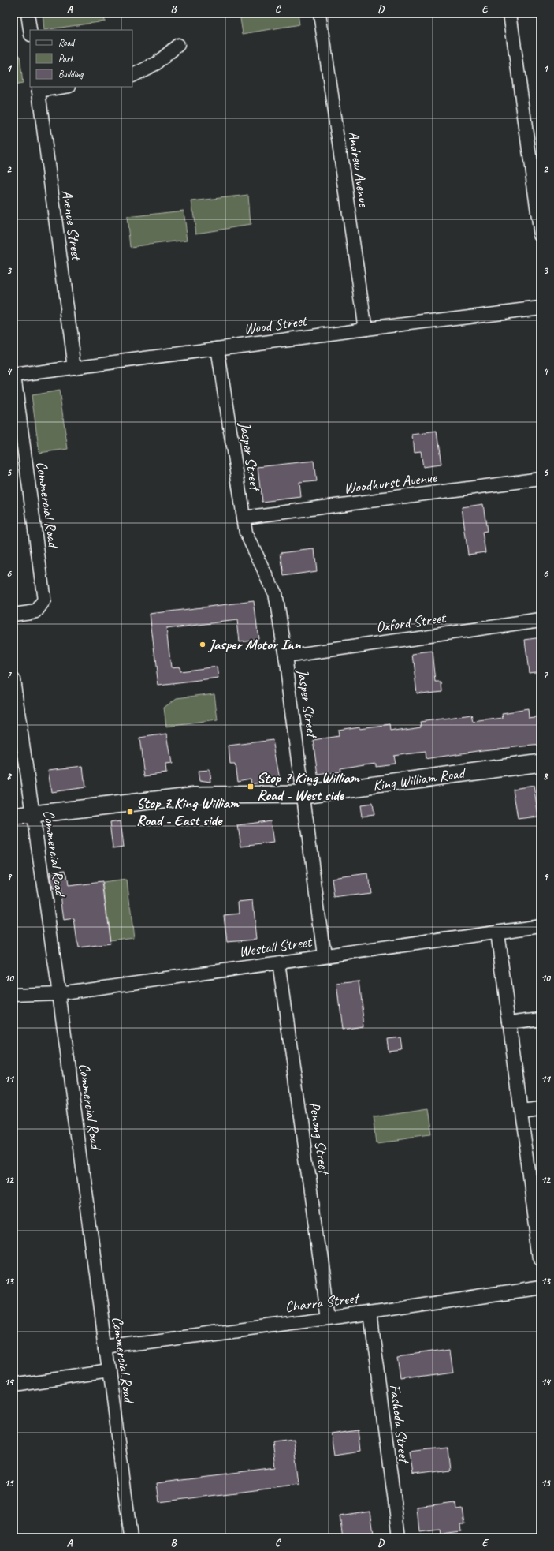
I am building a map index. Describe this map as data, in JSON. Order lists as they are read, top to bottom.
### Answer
{
  "streets": {
    "main road": ["King William Road"],
    "street": [
      "Andrew Avenue",
      "Avenue Street",
      "Wood Street",
      "Jasper Street",
      "Woodhurst Avenue",
      "Commercial Road",
      "Oxford Street",
      "Westall Street",
      "Penong Street",
      "Charra Street",
      "Fashoda Street"
    ]
  },
  "crossings": [
    ["Andrew Avenue", "Wood Street"],
    ["Avenue Street", "Wood Street"],
    ["Wood Street", "Jasper Street"],
    ["Wood Street", "Commercial Road"],
    ["Jasper Street", "Woodhurst Avenue"],
    ["Jasper Street", "Oxford Street"],
    ["Jasper Street", "King William Road"],
    ["Jasper Street", "Westall Street"],
    ["Commercial Road", "King William Road"],
    ["Commercial Road", "Westall Street"],
    ["Commercial Road", "Charra Street"],
    ["Westall Street", "Penong Street"],
    ["Penong Street", "Charra Street"],
    ["Charra Street", "Fashoda Street"]
  ],
  "places": {
    "other": ["Jasper Motor Inn"],
    "transit": ["Stop 7 King William Road - West side", "Stop 7 King William Road - East side"]
  },
  "legend": ["Road", "Park", "Building"],
  "grid": {
    "columns": [
      "A",
      "B",
      "C",
      "D",
      "E"
    ],
    "rows": [
      "1",
      "2",
      "3",
      "4",
      "5",
      "6",
      "7",
      "8",
      "9",
      "10",
      "11",
      "12",
      "13",
      "14",
      "15"
    ]
  }
}
